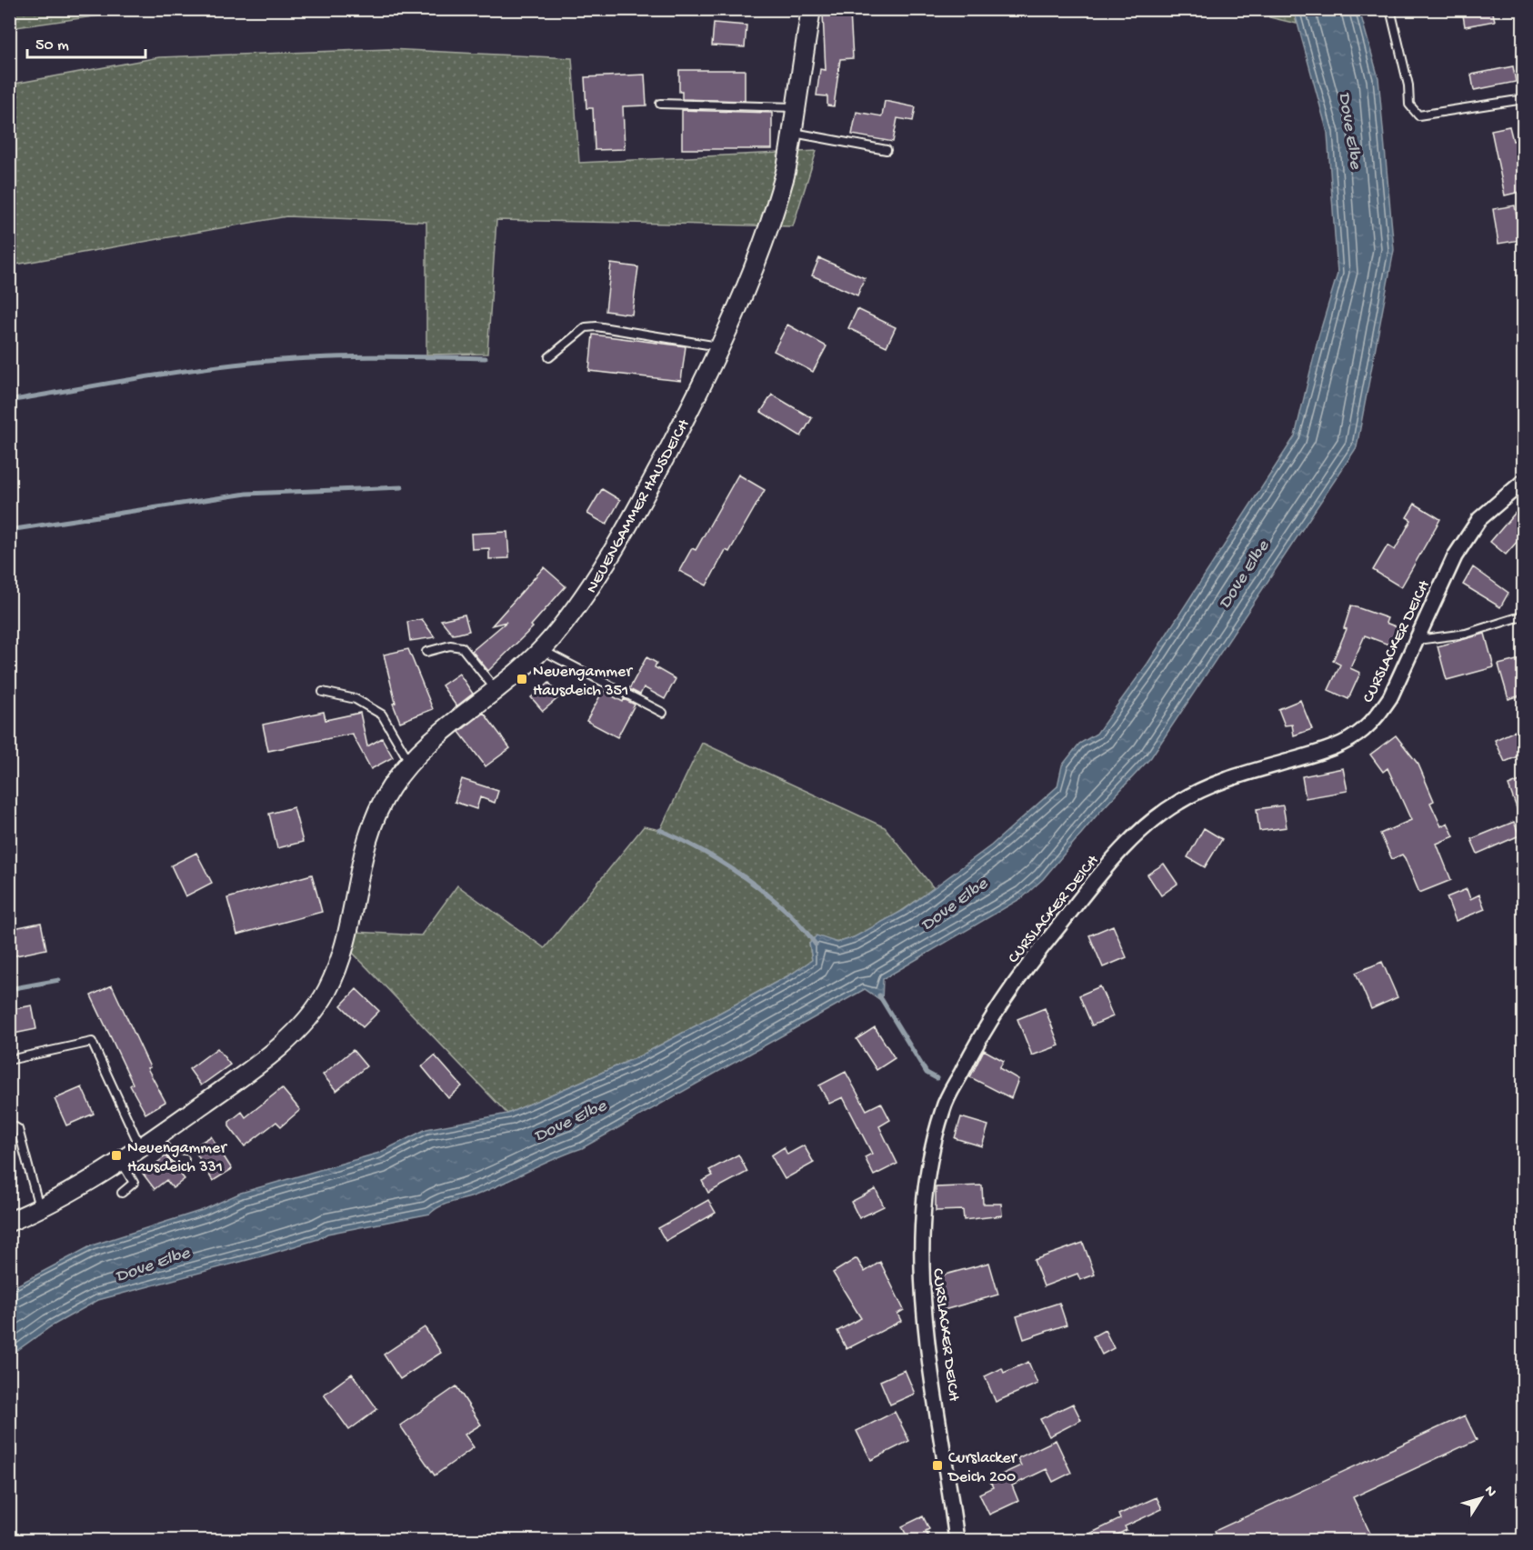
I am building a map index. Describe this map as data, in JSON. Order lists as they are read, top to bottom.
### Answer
{
  "streets": {
    "street": ["NEUENGAMMER HAUSDEICH", "CURSLACKER DEICH"]
  },
  "water": ["Dove Elbe"],
  "places": {
    "transit": ["Neuengammer Hausdeich 351", "Neuengammer Hausdeich 331", "Curslacker Deich 200"]
  },
  "scale_bar": "50 m",
  "north": "top right"
}
